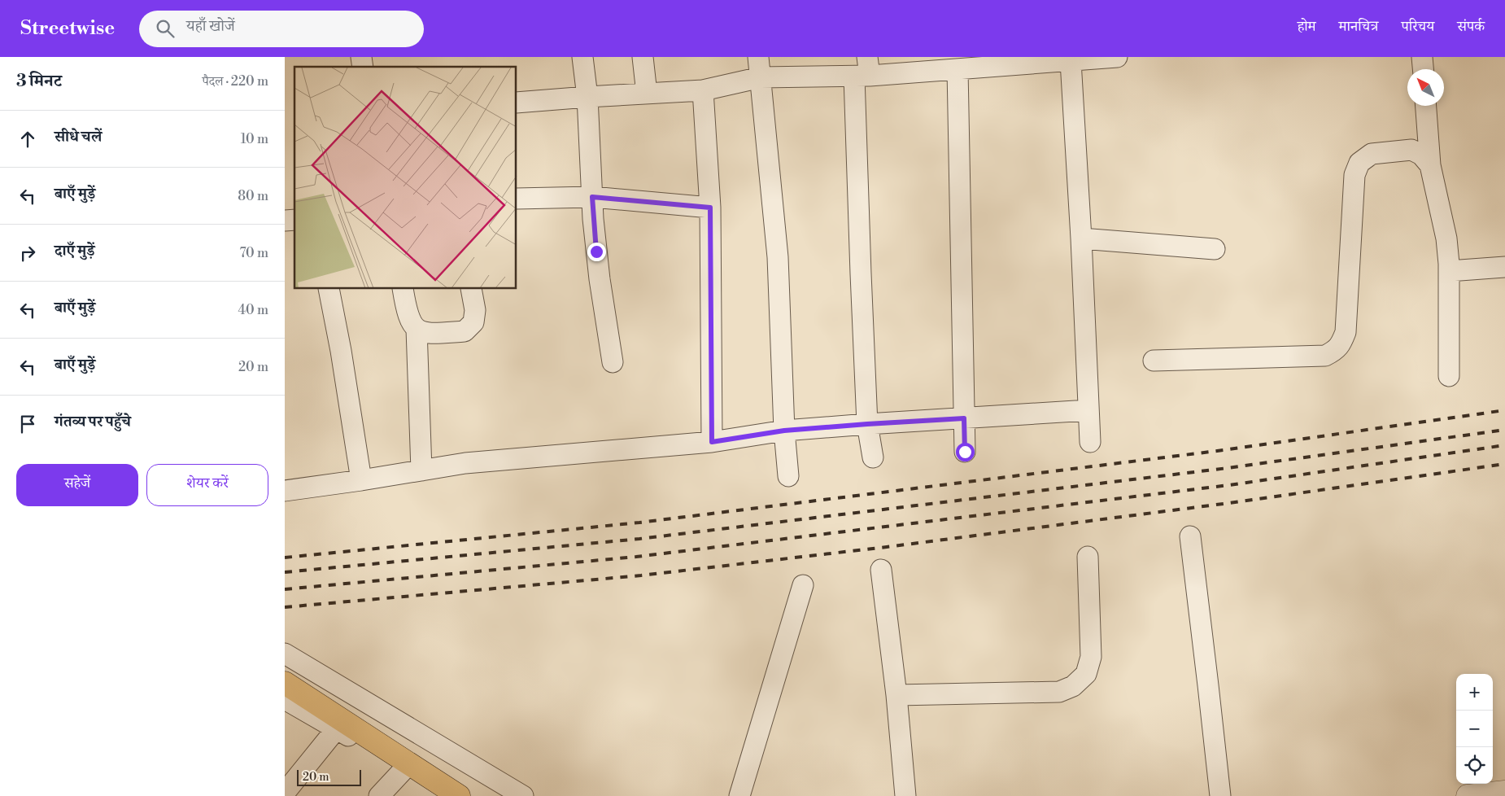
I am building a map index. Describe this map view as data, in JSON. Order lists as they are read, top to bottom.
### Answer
{
  "scale_bar": "20 m",
  "north": "top left",
  "page": {
    "header": "Streetwise",
    "search": "यहाँ खोजें",
    "nav": [
      "होम",
      "मानचित्र",
      "परिचय",
      "संपर्क"
    ],
    "heading": ["3 मिनट", "पैदल · 220 m"],
    "list": [
      ["सीधे चलें", "10 m"],
      ["बाएँ मुड़ें", "80 m"],
      ["दाएँ मुड़ें", "70 m"],
      ["बाएँ मुड़ें", "40 m"],
      ["बाएँ मुड़ें", "20 m"],
      "गंतव्य पर पहुँचे"
    ],
    "buttons": ["सहेजें", "शेयर करें"],
    "map_buttons": ["+", "−"],
    "scale": "20 m"
  }
}
